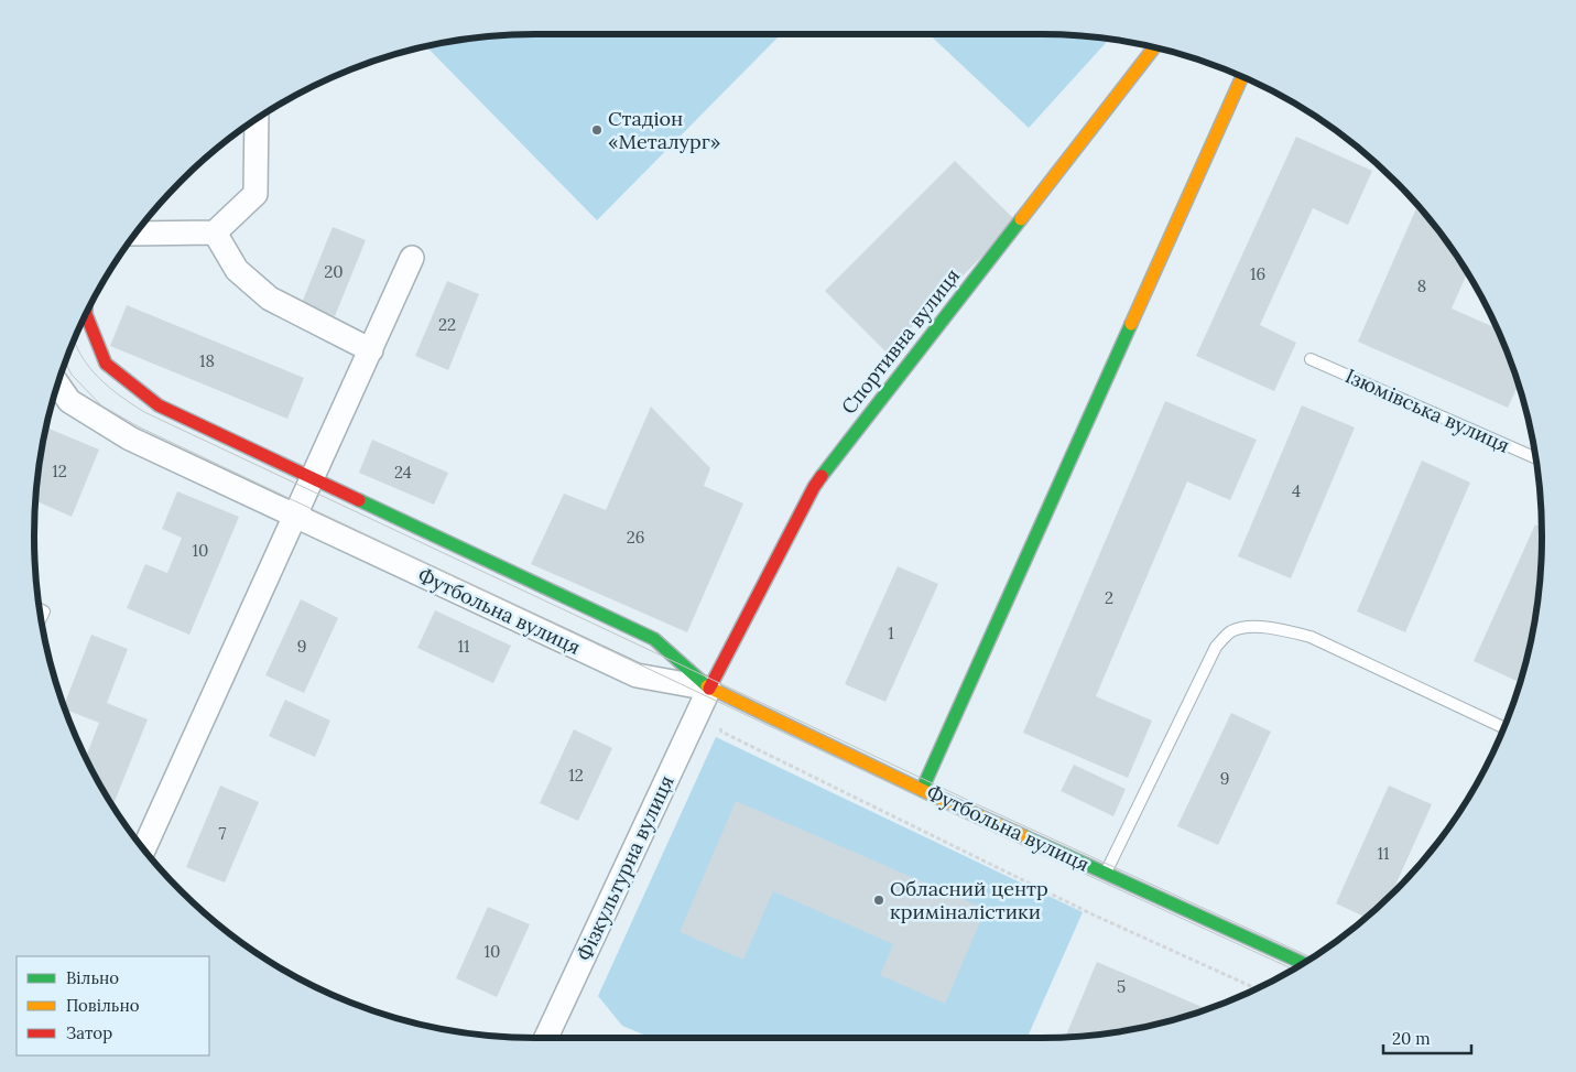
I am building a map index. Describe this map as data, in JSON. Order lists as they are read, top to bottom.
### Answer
{
  "streets": {
    "street": ["Спортивна вулиця", "Футбольна вулиця", "Фізкультурна вулиця"],
    "lane": ["Ізюмівська вулиця"]
  },
  "crossings": [
    ["Спортивна вулиця", "Футбольна вулиця"],
    ["Спортивна вулиця", "Фізкультурна вулиця"],
    ["Футбольна вулиця", "Фізкультурна вулиця"]
  ],
  "places": ["Стадіон «Металург»", "Обласний центр криміналістики"],
  "house_numbers": [
    "20",
    "16",
    "8",
    "22",
    "18",
    "12",
    "24",
    "4",
    "26",
    "10",
    "2",
    "1",
    "9",
    "11",
    "12",
    "9",
    "7",
    "11",
    "10",
    "5"
  ],
  "legend": ["Вільно", "Повільно", "Затор"],
  "scale_bar": "20 m"
}
